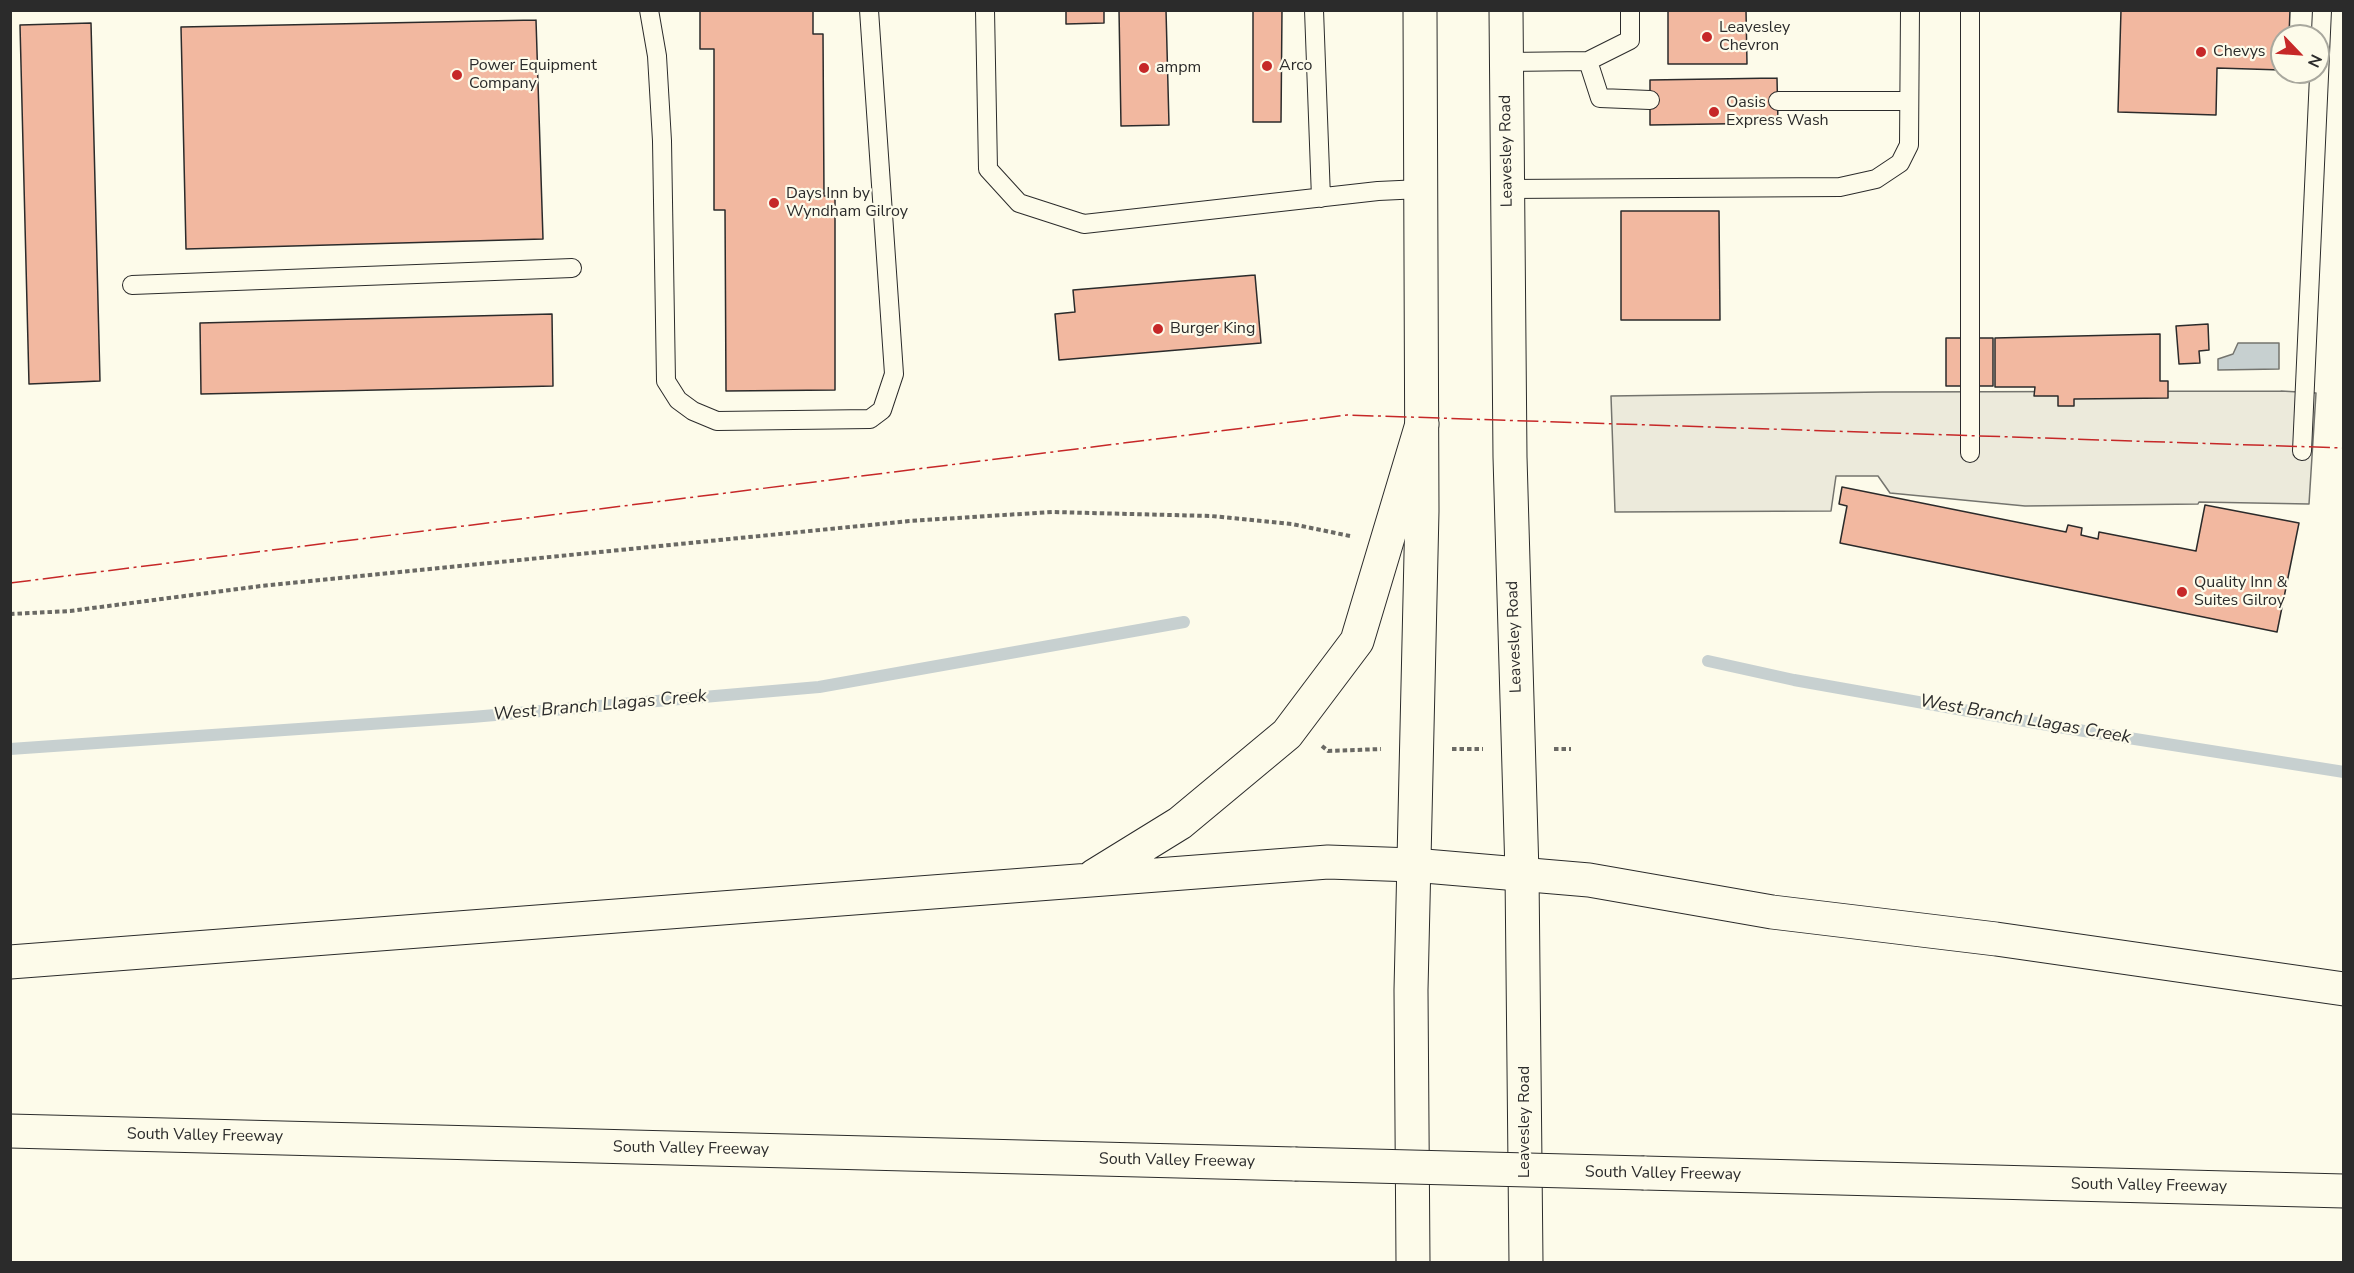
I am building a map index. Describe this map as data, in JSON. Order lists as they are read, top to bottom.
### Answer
{
  "streets": {
    "main road": ["Leavesley Road", "South Valley Freeway"]
  },
  "water": ["West Branch Llagas Creek"],
  "places": [
    "Leavesley Chevron",
    "Chevys",
    "Arco",
    "ampm",
    "Power Equipment Company",
    "Oasis Express Wash",
    "Days Inn by Wyndham Gilroy",
    "Burger King",
    "Quality Inn & Suites Gilroy"
  ],
  "north": "bottom right"
}
